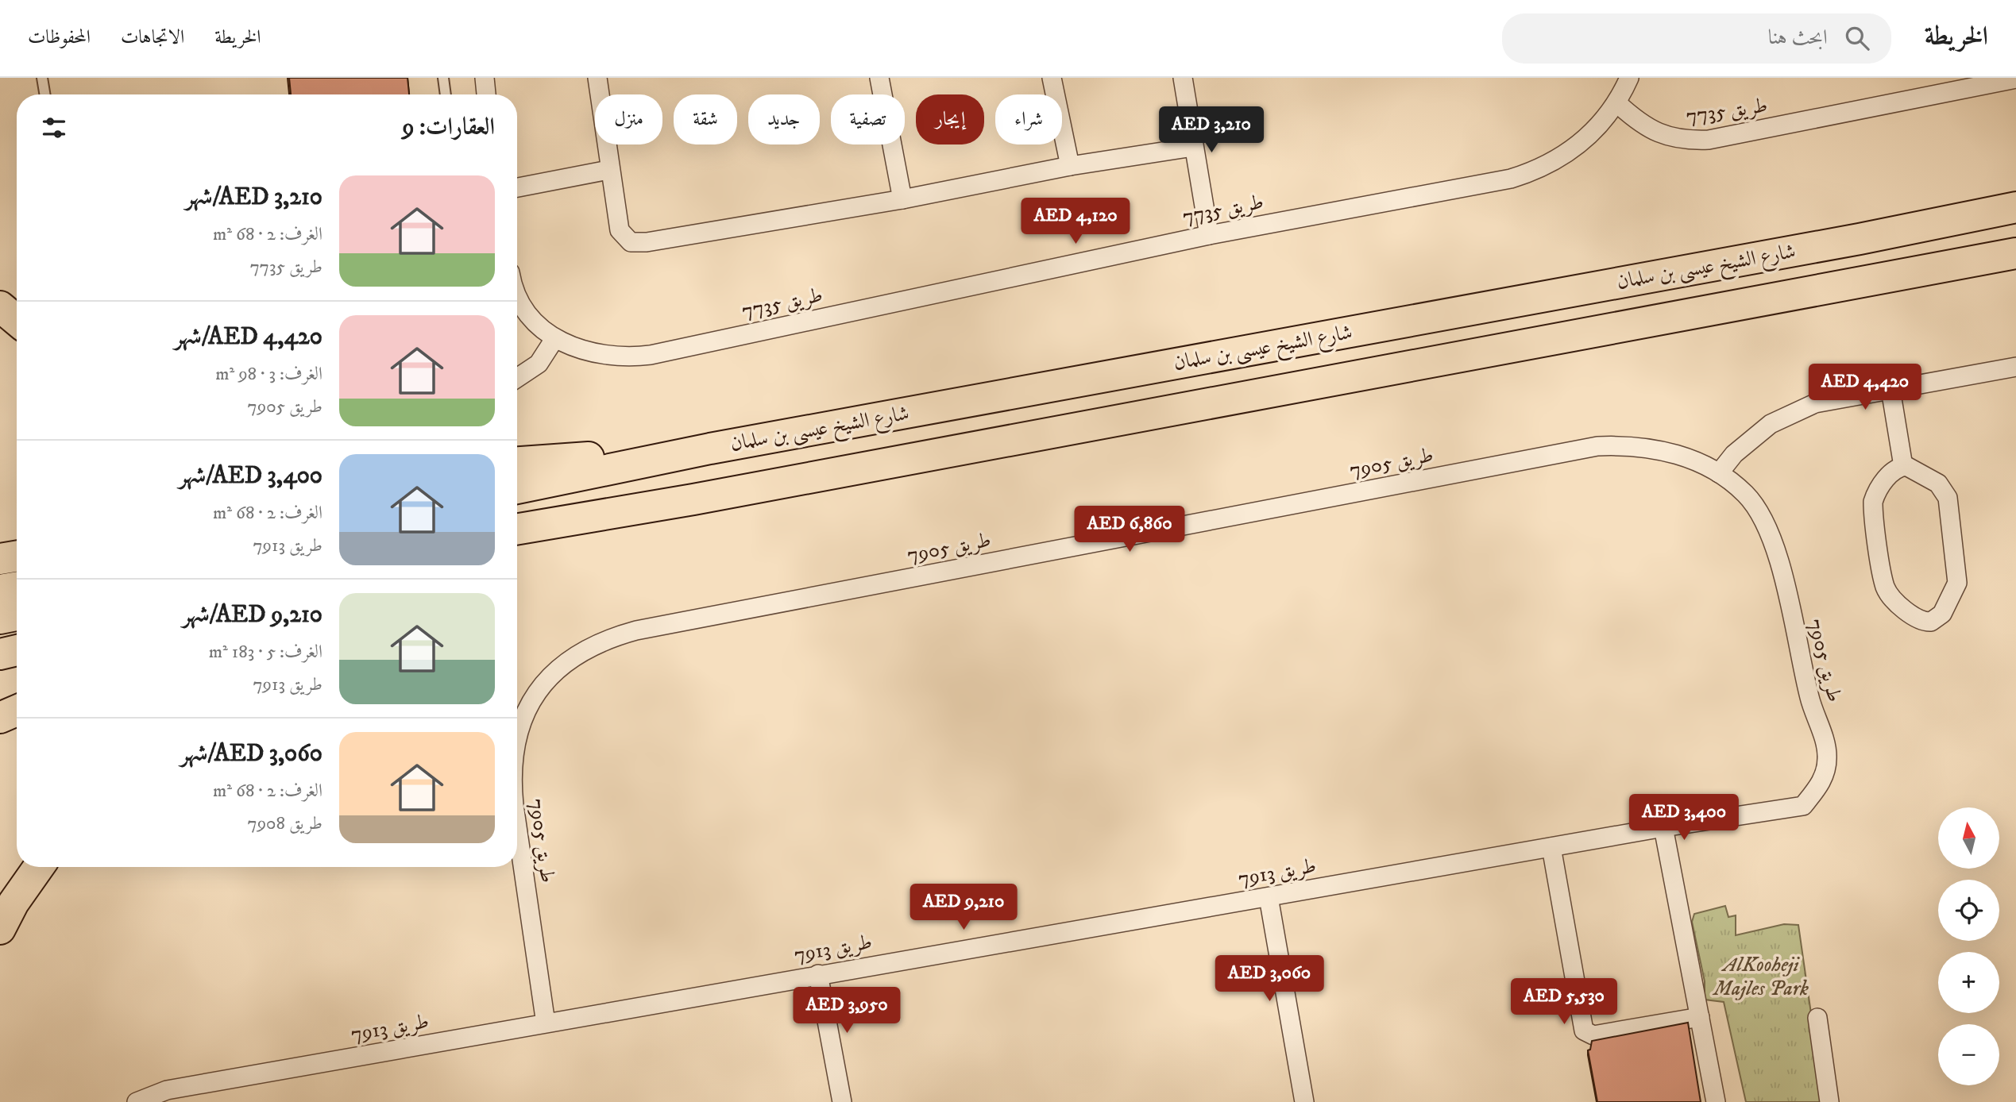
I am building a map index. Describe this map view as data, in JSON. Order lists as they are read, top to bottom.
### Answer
{
  "streets": {
    "highway": ["شارع الشيخ عيسى بن سلمان"],
    "street": ["طريق 7735", "طريق 7905", "طريق 7913"]
  },
  "crossings": [
    ["طريق 7905", "طريق 7913"]
  ],
  "parks": ["AlKooheji Majles Park"],
  "north": "top",
  "page": {
    "header": "الخريطة",
    "search": "ابحث هنا",
    "nav": ["الخريطة", "الاتجاهات", "المحفوظات"],
    "chip": [
      "شراء",
      "إيجار",
      "تصفية",
      "جديد",
      "شقة",
      "منزل"
    ],
    "heading": "العقارات: 9",
    "price": [
      "AED 3,210",
      "AED 4,120",
      "AED 4,420",
      "AED 6,860",
      "AED 3,400",
      "AED 9,210",
      "AED 3,060",
      "AED 5,530",
      "AED 3,950"
    ],
    "list": [
      {
        "name": "AED 3,210/شهر",
        "note": "الغرف: 2 · 68 m² · طريق 7735"
      },
      {
        "name": "AED 4,420/شهر",
        "note": "الغرف: 3 · 98 m² · طريق 7905"
      },
      {
        "name": "AED 3,400/شهر",
        "note": "الغرف: 2 · 68 m² · طريق 7913"
      },
      {
        "name": "AED 9,210/شهر",
        "note": "الغرف: 5 · 183 m² · طريق 7913"
      },
      {
        "name": "AED 3,060/شهر",
        "note": "الغرف: 2 · 68 m² · طريق 7908"
      }
    ],
    "map_buttons": ["+", "−"]
  }
}
